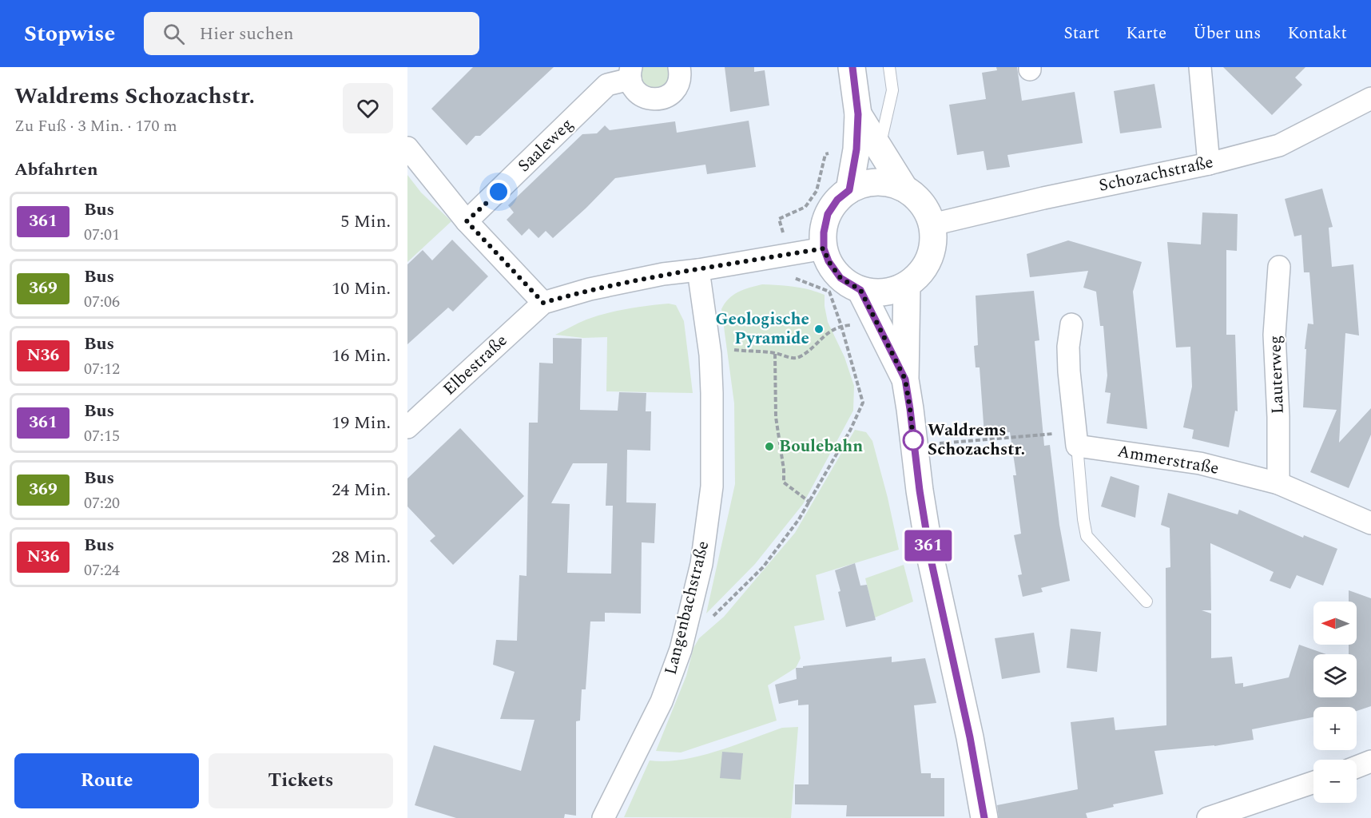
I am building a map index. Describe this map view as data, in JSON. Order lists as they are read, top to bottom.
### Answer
{
  "streets": {
    "street": [
      "Saaleweg",
      "Schozachstraße",
      "Elbestraße",
      "Lauterweg",
      "Ammerstraße",
      "Langenbachstraße"
    ]
  },
  "crossings": [
    ["Schozachstraße", "Elbestraße"],
    ["Elbestraße", "Langenbachstraße"],
    ["Lauterweg", "Ammerstraße"]
  ],
  "places": ["Geologische Pyramide", "Waldrems Schozachstr.", "Boulebahn"],
  "lines": ["bus line 361"],
  "north": "left",
  "page": {
    "header": "Stopwise",
    "search": "Hier suchen",
    "nav": [
      "Start",
      "Karte",
      "Über uns",
      "Kontakt"
    ],
    "heading": [
      ["Waldrems Schozachstr.", "Zu Fuß · 3 Min. · 170 m"],
      "Abfahrten"
    ],
    "on_map": "361",
    "list": [
      {
        "mark": "361",
        "name": "Bus",
        "note": "07:01",
        "value": "5 Min."
      },
      {
        "mark": "369",
        "name": "Bus",
        "note": "07:06",
        "value": "10 Min."
      },
      {
        "mark": "N36",
        "name": "Bus",
        "note": "07:12",
        "value": "16 Min."
      },
      {
        "mark": "361",
        "name": "Bus",
        "note": "07:15",
        "value": "19 Min."
      },
      {
        "mark": "369",
        "name": "Bus",
        "note": "07:20",
        "value": "24 Min."
      },
      {
        "mark": "N36",
        "name": "Bus",
        "note": "07:24",
        "value": "28 Min."
      }
    ],
    "map_buttons": ["+", "−"],
    "buttons": ["Route", "Tickets"]
  }
}
